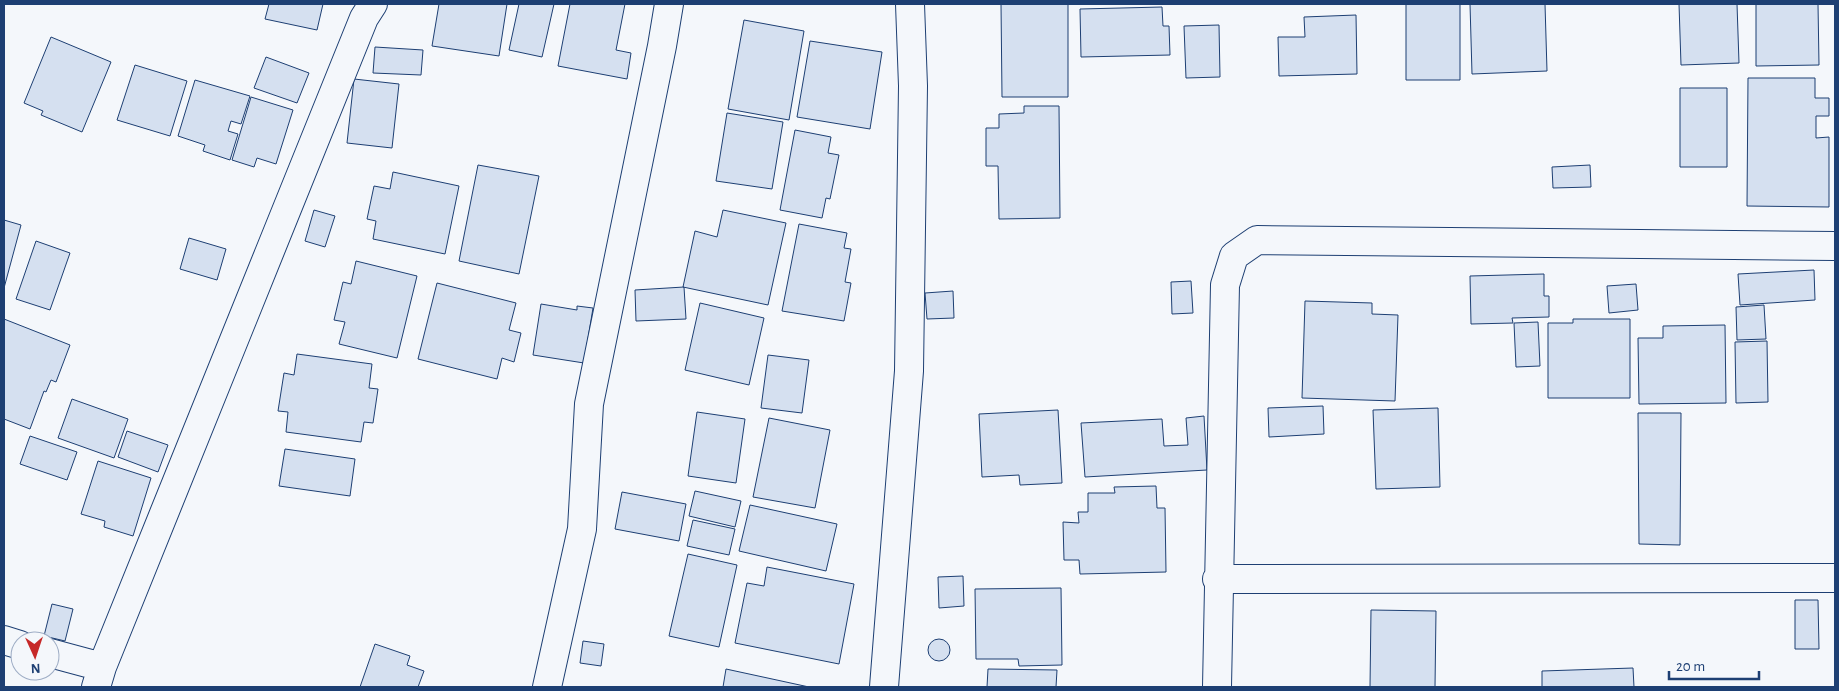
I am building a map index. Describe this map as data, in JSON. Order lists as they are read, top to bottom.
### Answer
{
  "scale_bar": "20 m",
  "north": "bottom"
}
